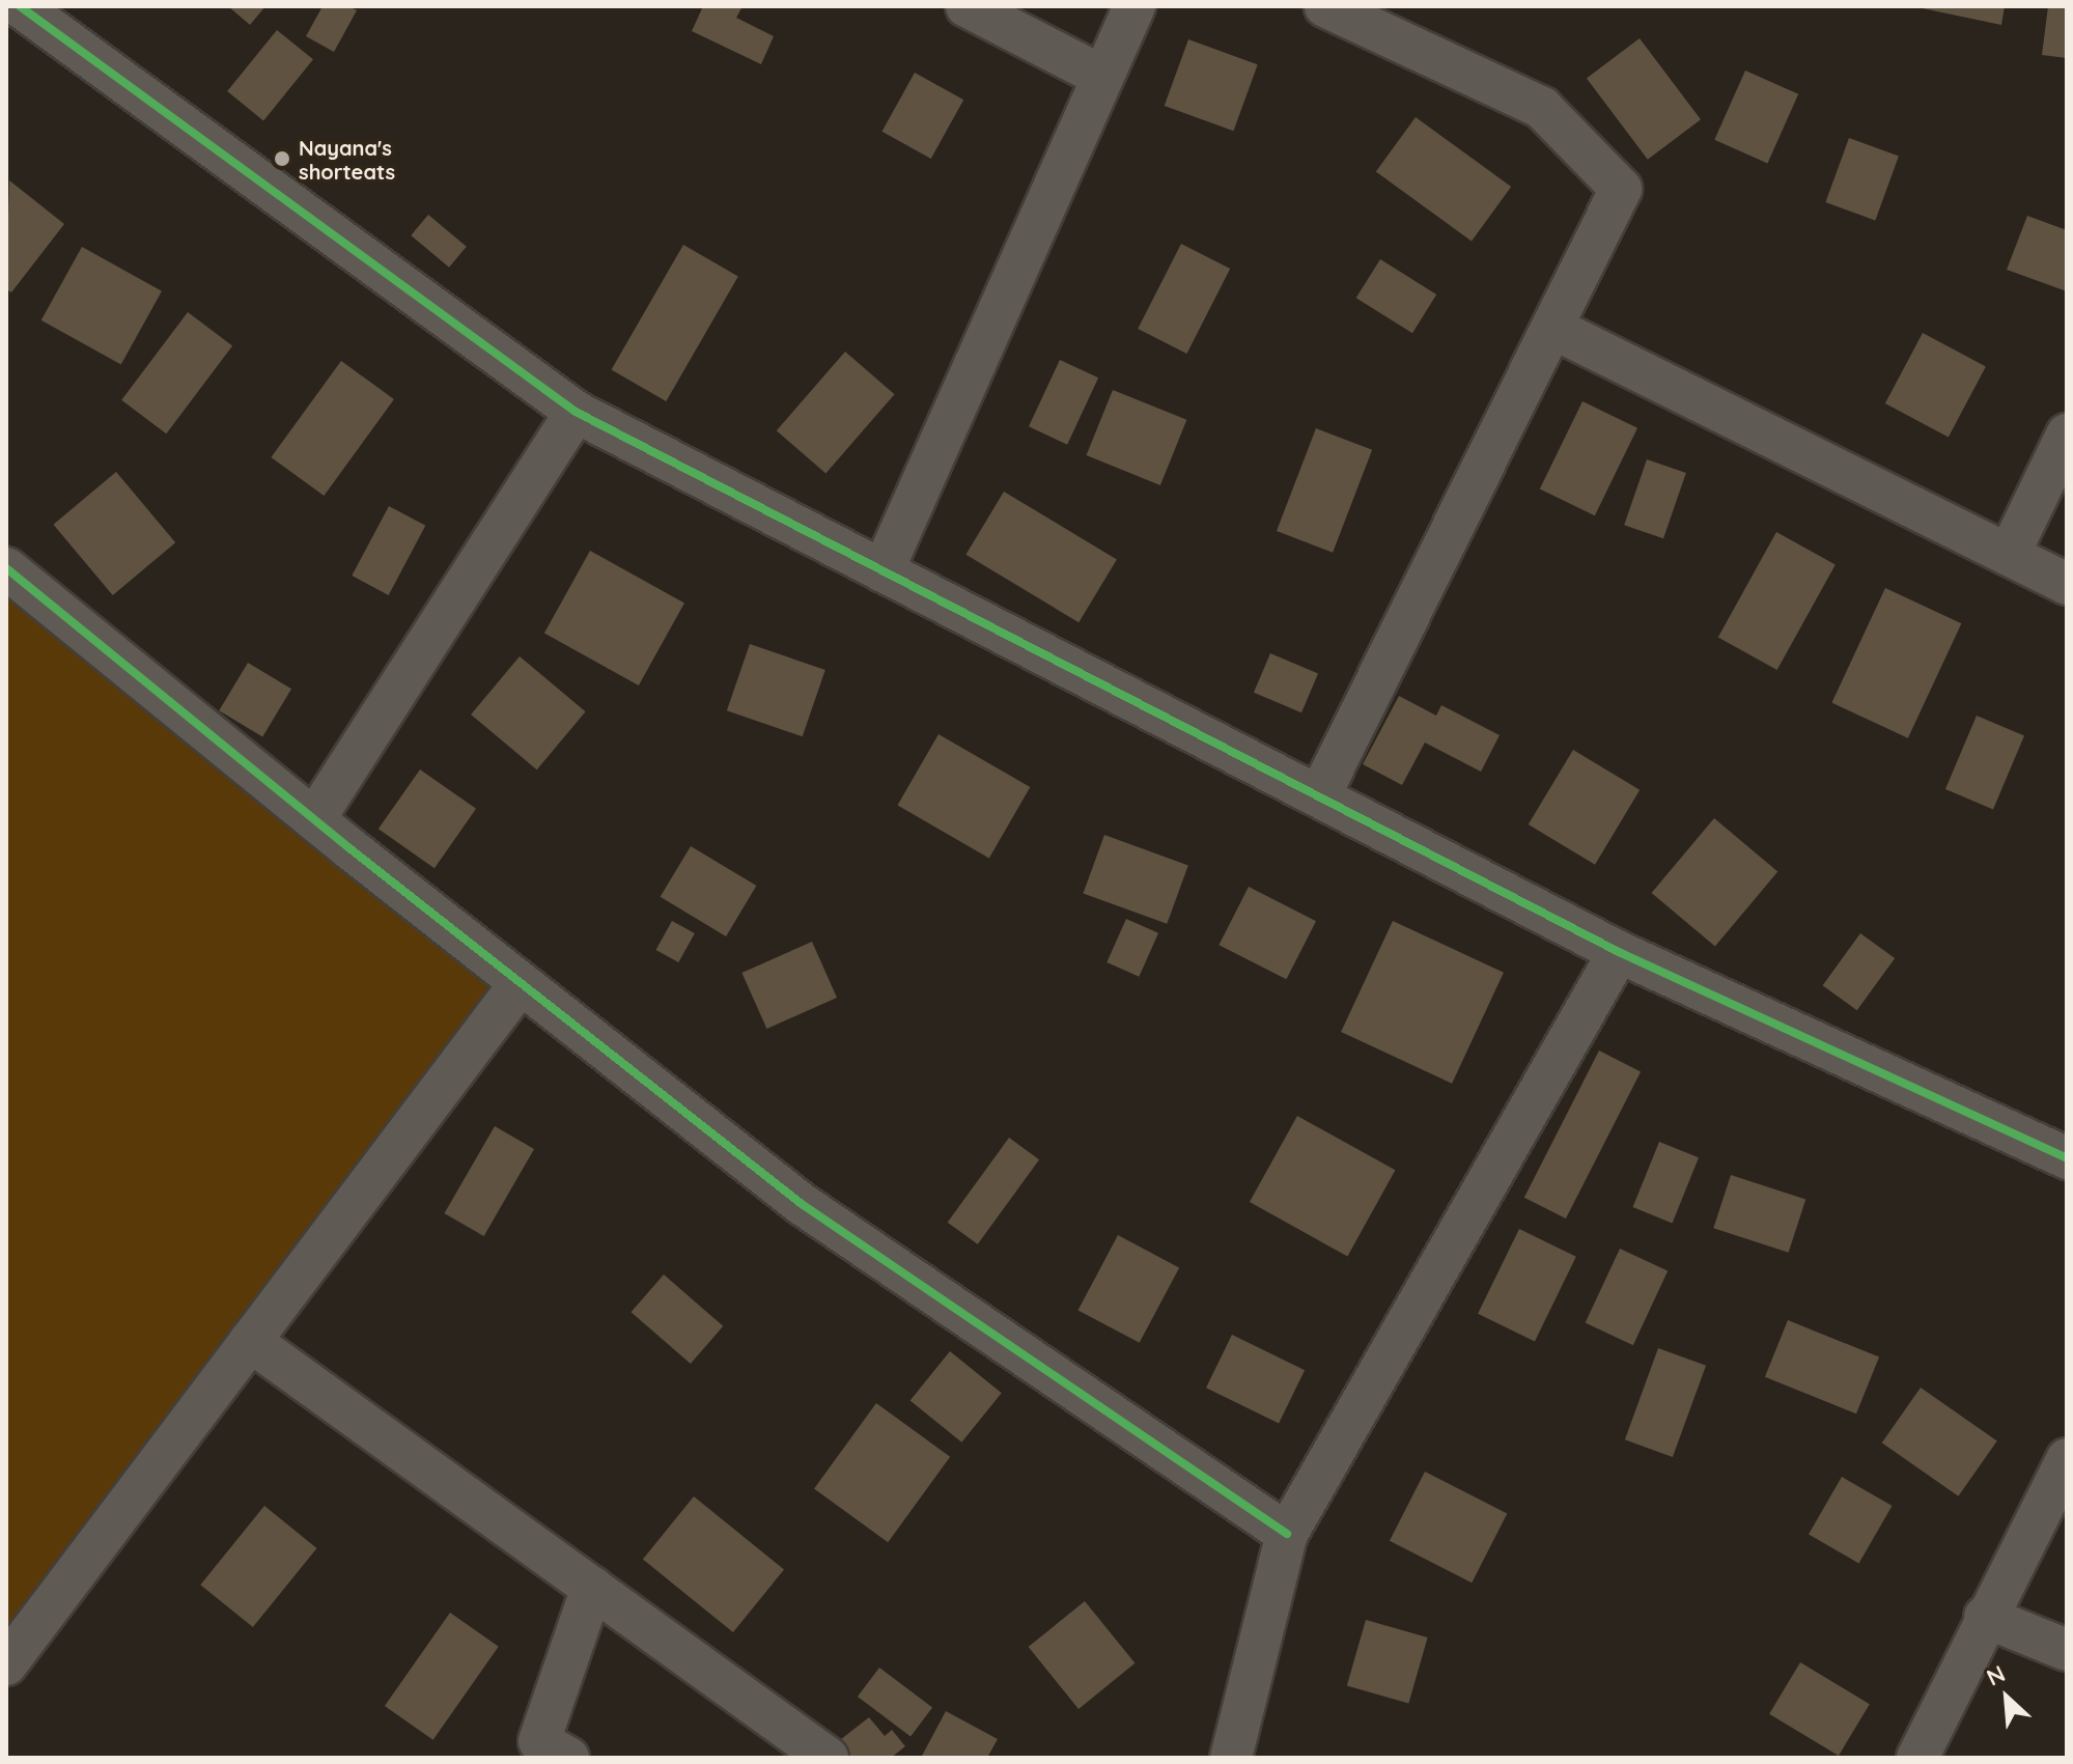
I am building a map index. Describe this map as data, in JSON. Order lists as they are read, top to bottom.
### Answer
{
  "places": ["Nayana's shorteats"],
  "north": "top left"
}
